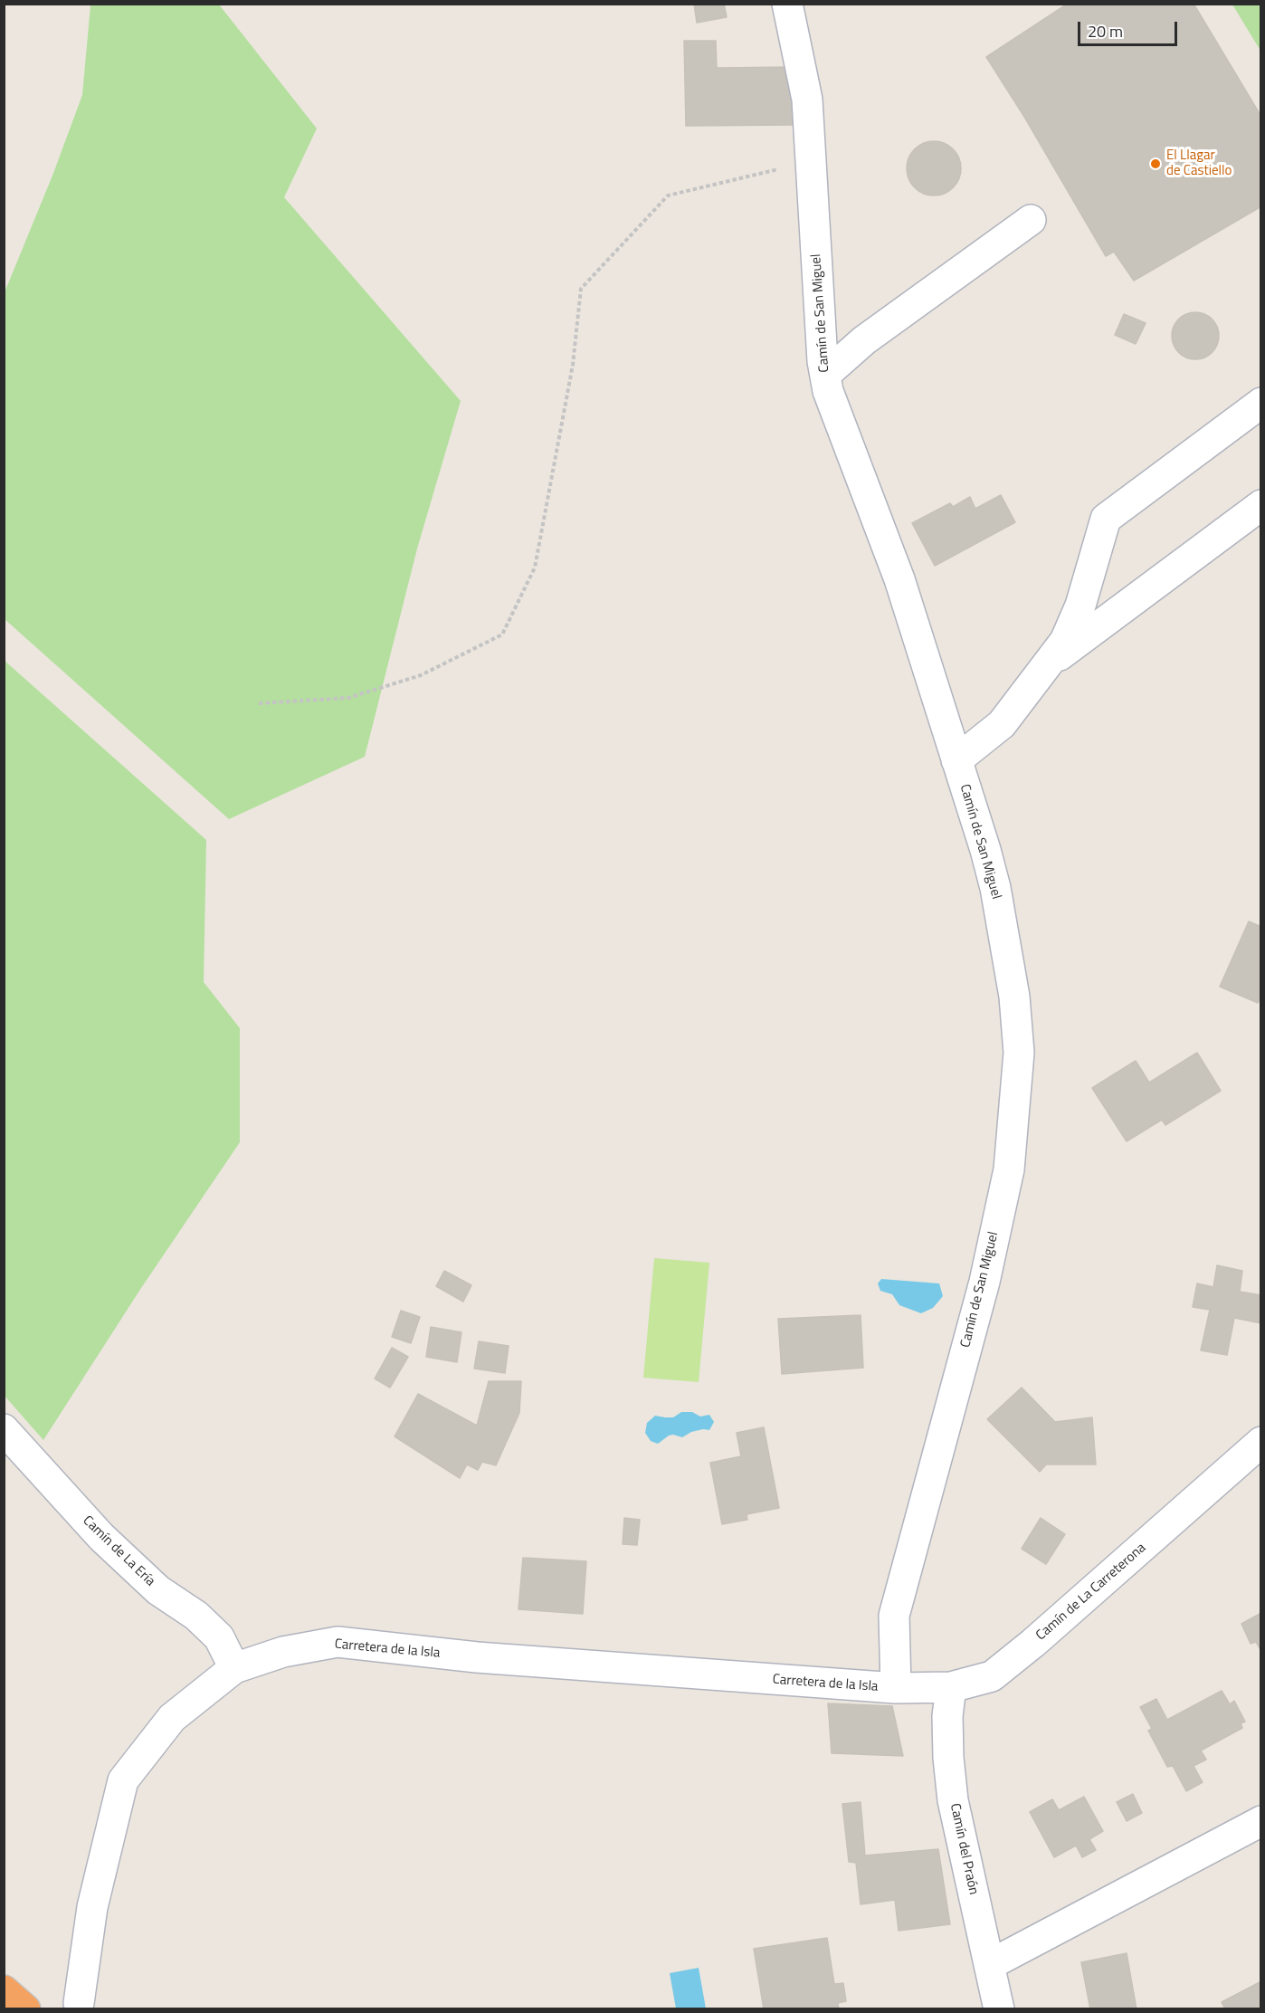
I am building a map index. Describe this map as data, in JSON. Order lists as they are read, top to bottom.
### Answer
{
  "streets": {
    "street": [
      "Camín de San Miguel",
      "Camín de La Ería",
      "Camín de La Carreterona",
      "Carretera de la Isla",
      "Camín del Praón"
    ]
  },
  "crossings": [
    ["Camín de San Miguel", "Camín de La Carreterona"],
    ["Camín de San Miguel", "Carretera de la Isla"],
    ["Camín de La Ería", "Carretera de la Isla"],
    ["Camín de La Carreterona", "Carretera de la Isla"],
    ["Camín de La Carreterona", "Camín del Praón"]
  ],
  "places": ["El Llagar de Castiello"],
  "scale_bar": "20 m"
}
